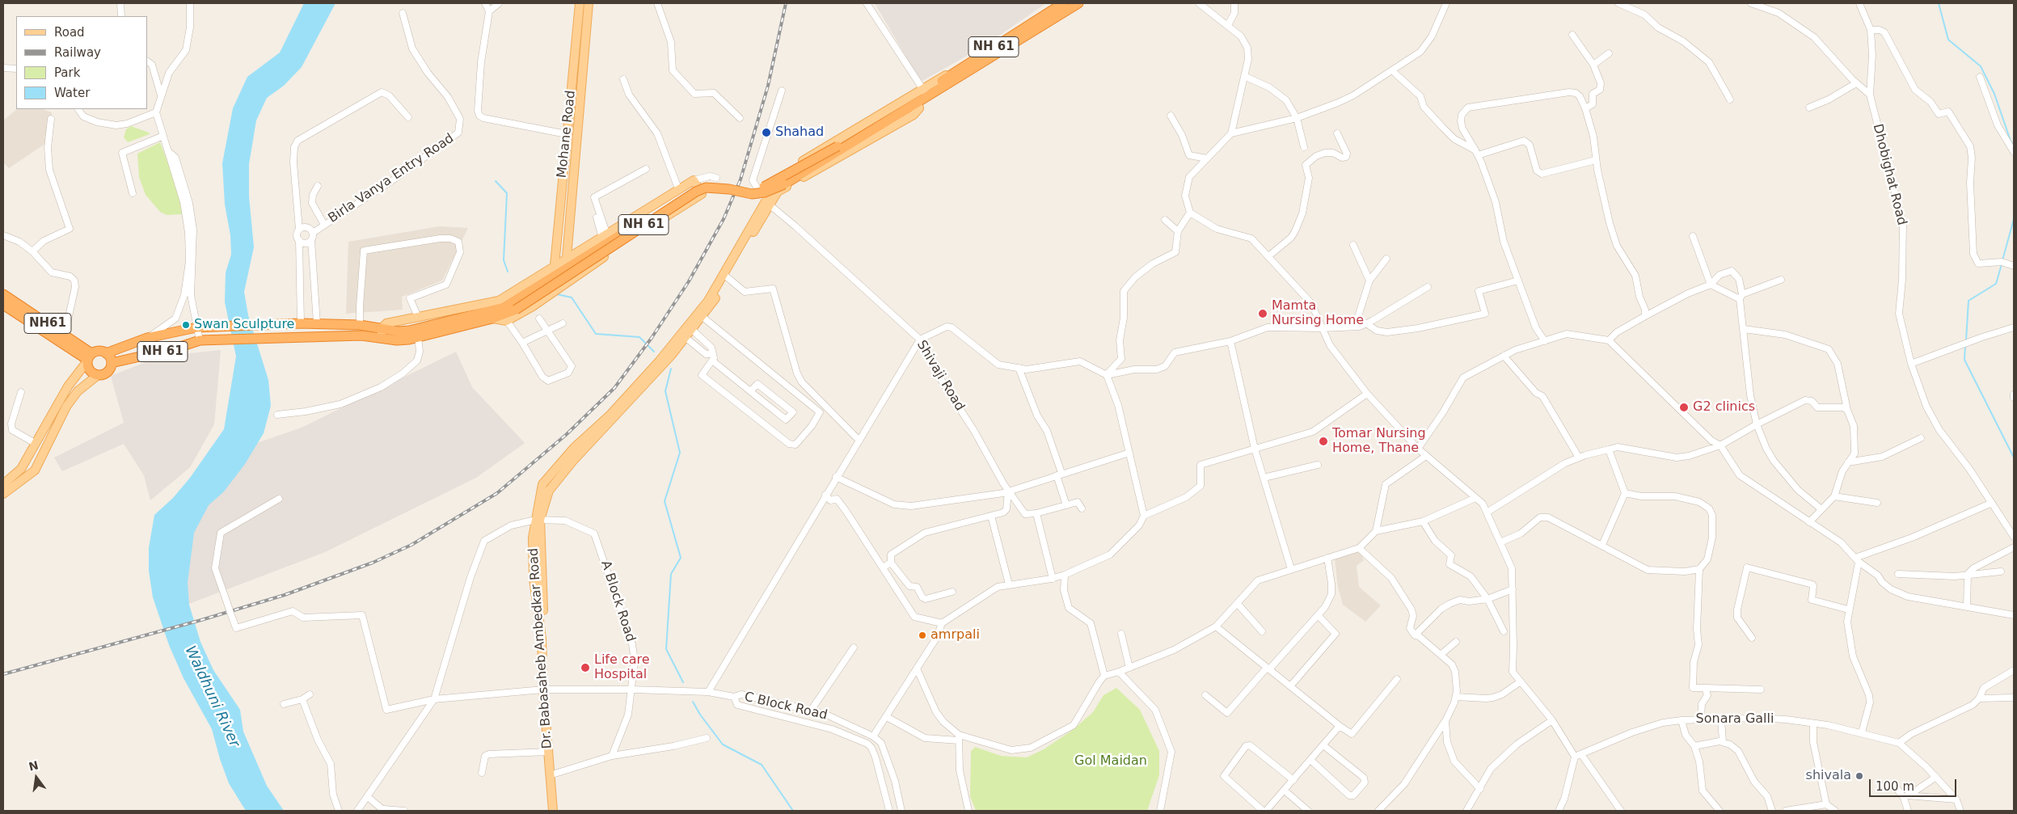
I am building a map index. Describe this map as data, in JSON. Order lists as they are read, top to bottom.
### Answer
{
  "streets": {
    "highway": ["NH 61", "NH61"],
    "main road": ["Mohane Road", "Dr. Babasaheb Ambedkar Road"],
    "street": [
      "Dhobighat Road",
      "Birla Vanya Entry Road",
      "Shivaji Road",
      "A Block Road",
      "C Block Road",
      "Sonara Galli"
    ]
  },
  "crossings": [
    ["NH 61", "NH61"],
    ["Shivaji Road", "Dr. Babasaheb Ambedkar Road"],
    ["A Block Road", "Dr. Babasaheb Ambedkar Road"],
    ["A Block Road", "C Block Road"],
    ["Dr. Babasaheb Ambedkar Road", "C Block Road"]
  ],
  "water": ["Waldhuni River"],
  "parks": ["Gol Maidan"],
  "places": [
    "Shahad",
    "Mamta Nursing Home",
    "Swan Sculpture",
    "G2 clinics",
    "Tomar Nursing Home, Thane",
    "amrpali",
    "Life care Hospital",
    "shivala"
  ],
  "legend": [
    "Road",
    "Railway",
    "Park",
    "Water"
  ],
  "scale_bar": "100 m",
  "north": "top"
}
